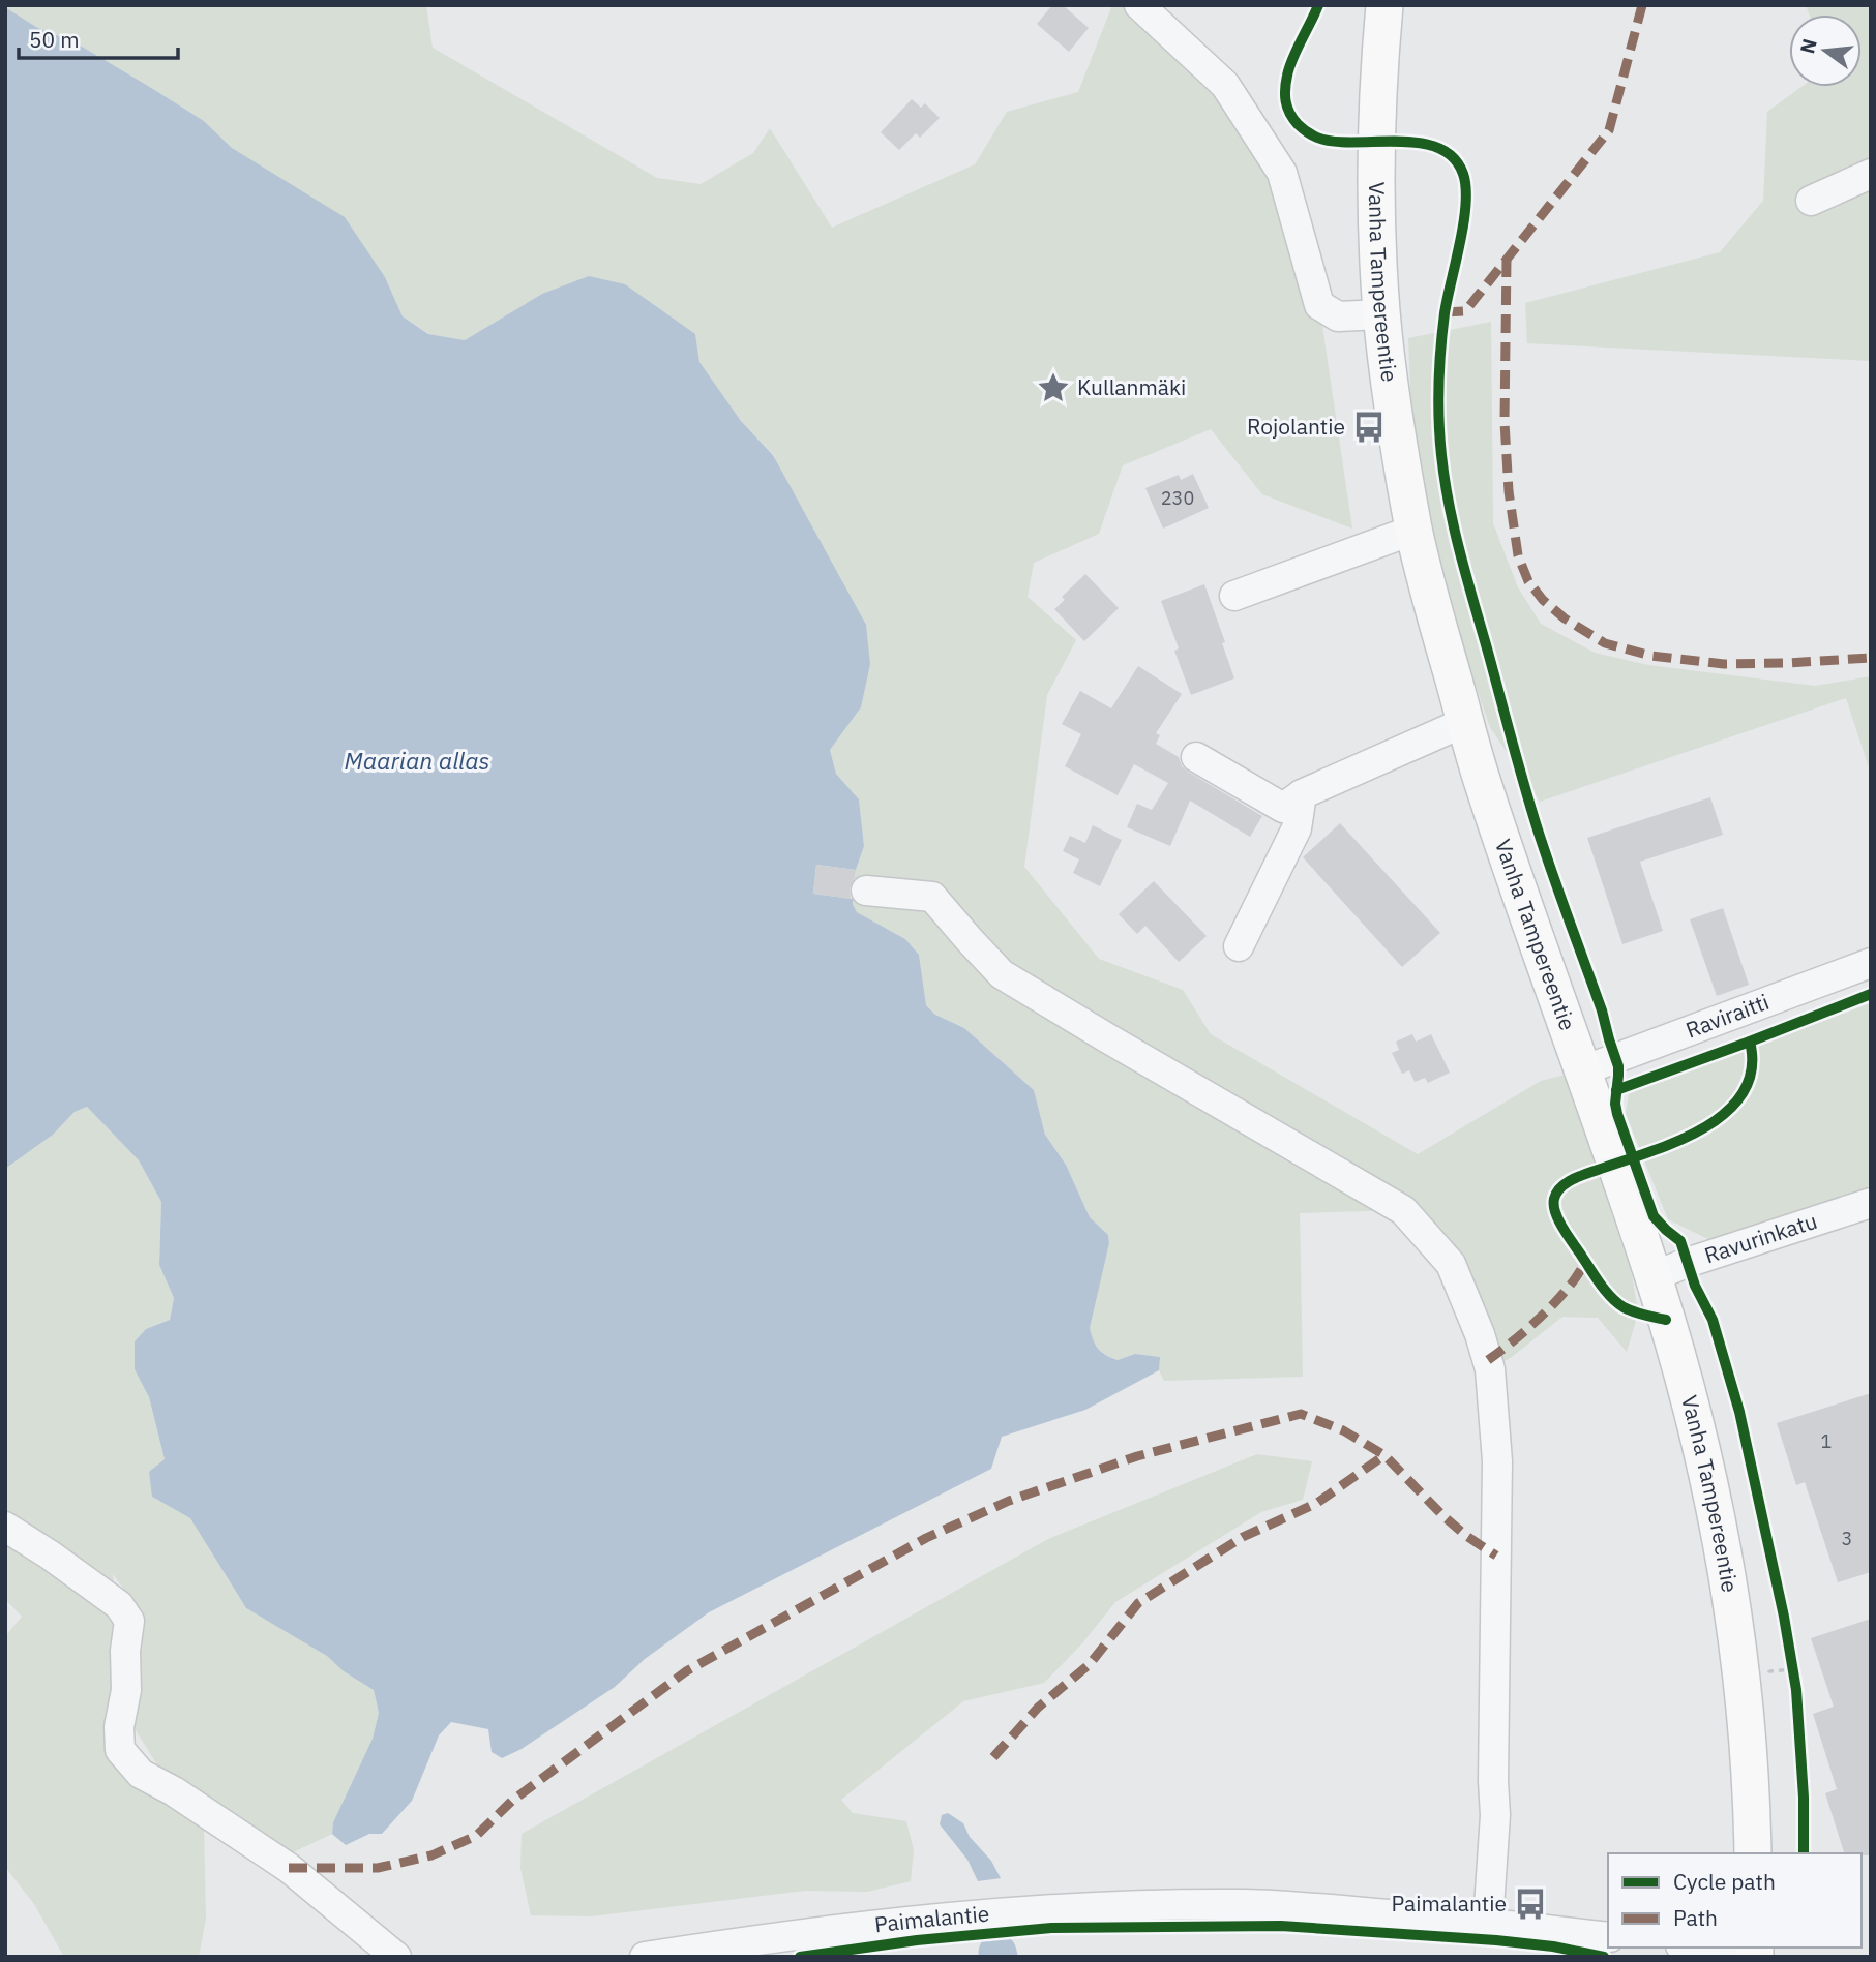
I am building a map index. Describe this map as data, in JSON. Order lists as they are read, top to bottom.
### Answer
{
  "streets": {
    "main road": ["Vanha Tampereentie"],
    "street": ["Raviraitti", "Ravurinkatu", "Paimalantie"]
  },
  "crossings": [
    ["Vanha Tampereentie", "Raviraitti"],
    ["Vanha Tampereentie", "Ravurinkatu"]
  ],
  "water": ["Maarian allas"],
  "places": {
    "place": ["Kullanmäki"],
    "bus stop": ["Rojolantie", "Paimalantie"]
  },
  "house_numbers": ["230", "1", "3"],
  "legend": ["Cycle path", "Path"],
  "scale_bar": "50 m",
  "north": "left"
}
